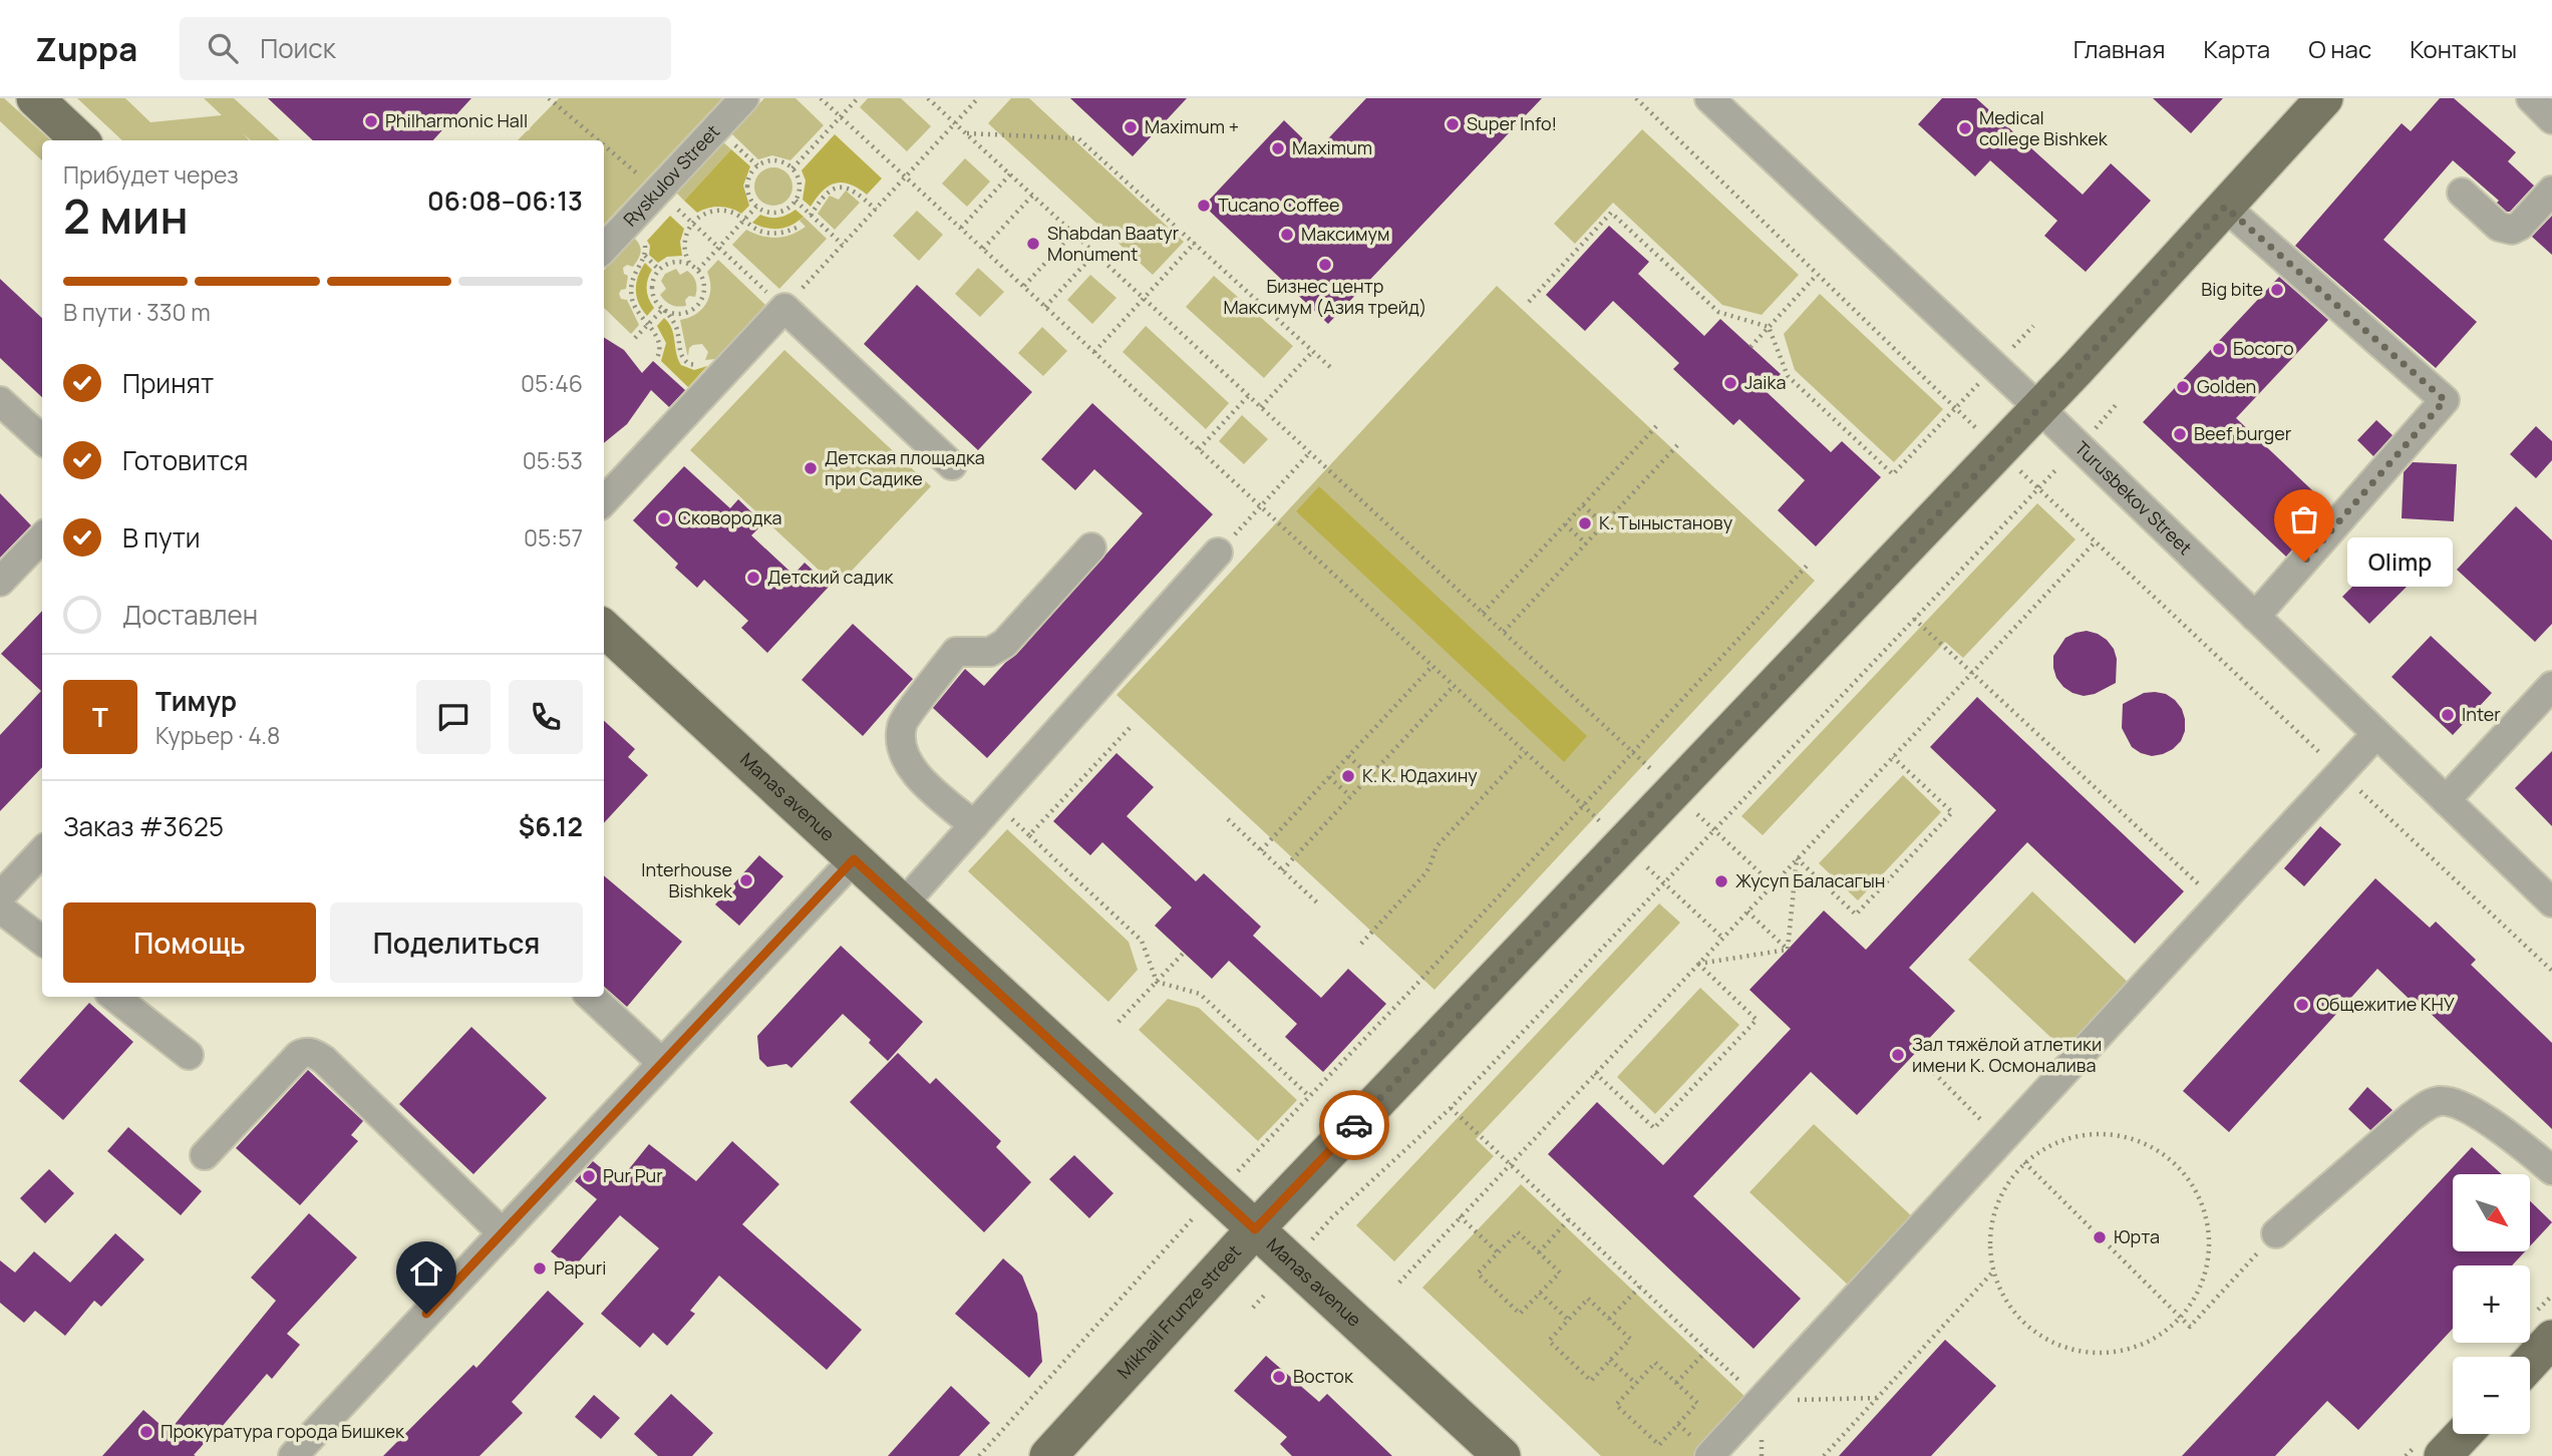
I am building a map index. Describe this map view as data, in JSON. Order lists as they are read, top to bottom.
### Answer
{
  "streets": {
    "main road": ["Manas avenue", "Mikhail Frunze street"],
    "street": ["Ryskulov Street", "Turusbekov Street"]
  },
  "crossings": [
    ["Turusbekov Street", "Mikhail Frunze street"],
    ["Manas avenue", "Mikhail Frunze street"]
  ],
  "places": [
    "Philharmonic Hall",
    "Super Info!",
    "Maximum +",
    "Medical college Bishkek",
    "Maximum",
    "Tucano Coffee",
    "Максимум",
    "Shabdan Baatyr Monument",
    "Бизнес центр Максимум (Азия трейд)",
    "Big bite",
    "Босого",
    "Jaika",
    "Golden",
    "Beef burger",
    "Детская площадка при Садике",
    "Сковородка",
    "К. Тыныстанову",
    "Olimp",
    "Детский садик",
    "Inter",
    "К. К. Юдахину",
    "Interhouse Bishkek",
    "Жусуп Баласагын",
    "Общежитие КНУ",
    "Зал тяжёлой атлетики имени К. Осмоналива",
    "Pur Pur",
    "Юрта",
    "Papuri",
    "Восток",
    "Прокуратура города Бишкек"
  ],
  "north": "bottom right",
  "page": {
    "header": "Zuppa",
    "search": "Поиск",
    "nav": [
      "Главная",
      "Карта",
      "О нас",
      "Контакты"
    ],
    "heading": ["2 мин", "Прибудет через", "06:08–06:13"],
    "panel": [
      "Тимур",
      "Курьер · 4.8",
      "Заказ #3625",
      "$6.12"
    ],
    "bar": "В пути · 330 m",
    "list": [
      ["Принят", "05:46"],
      ["Готовится", "05:53"],
      ["В пути", "05:57"],
      "Доставлен"
    ],
    "bubble": "Olimp",
    "round": "Т",
    "buttons": ["Помощь", "Поделиться"],
    "map_buttons": ["+", "−"]
  }
}
